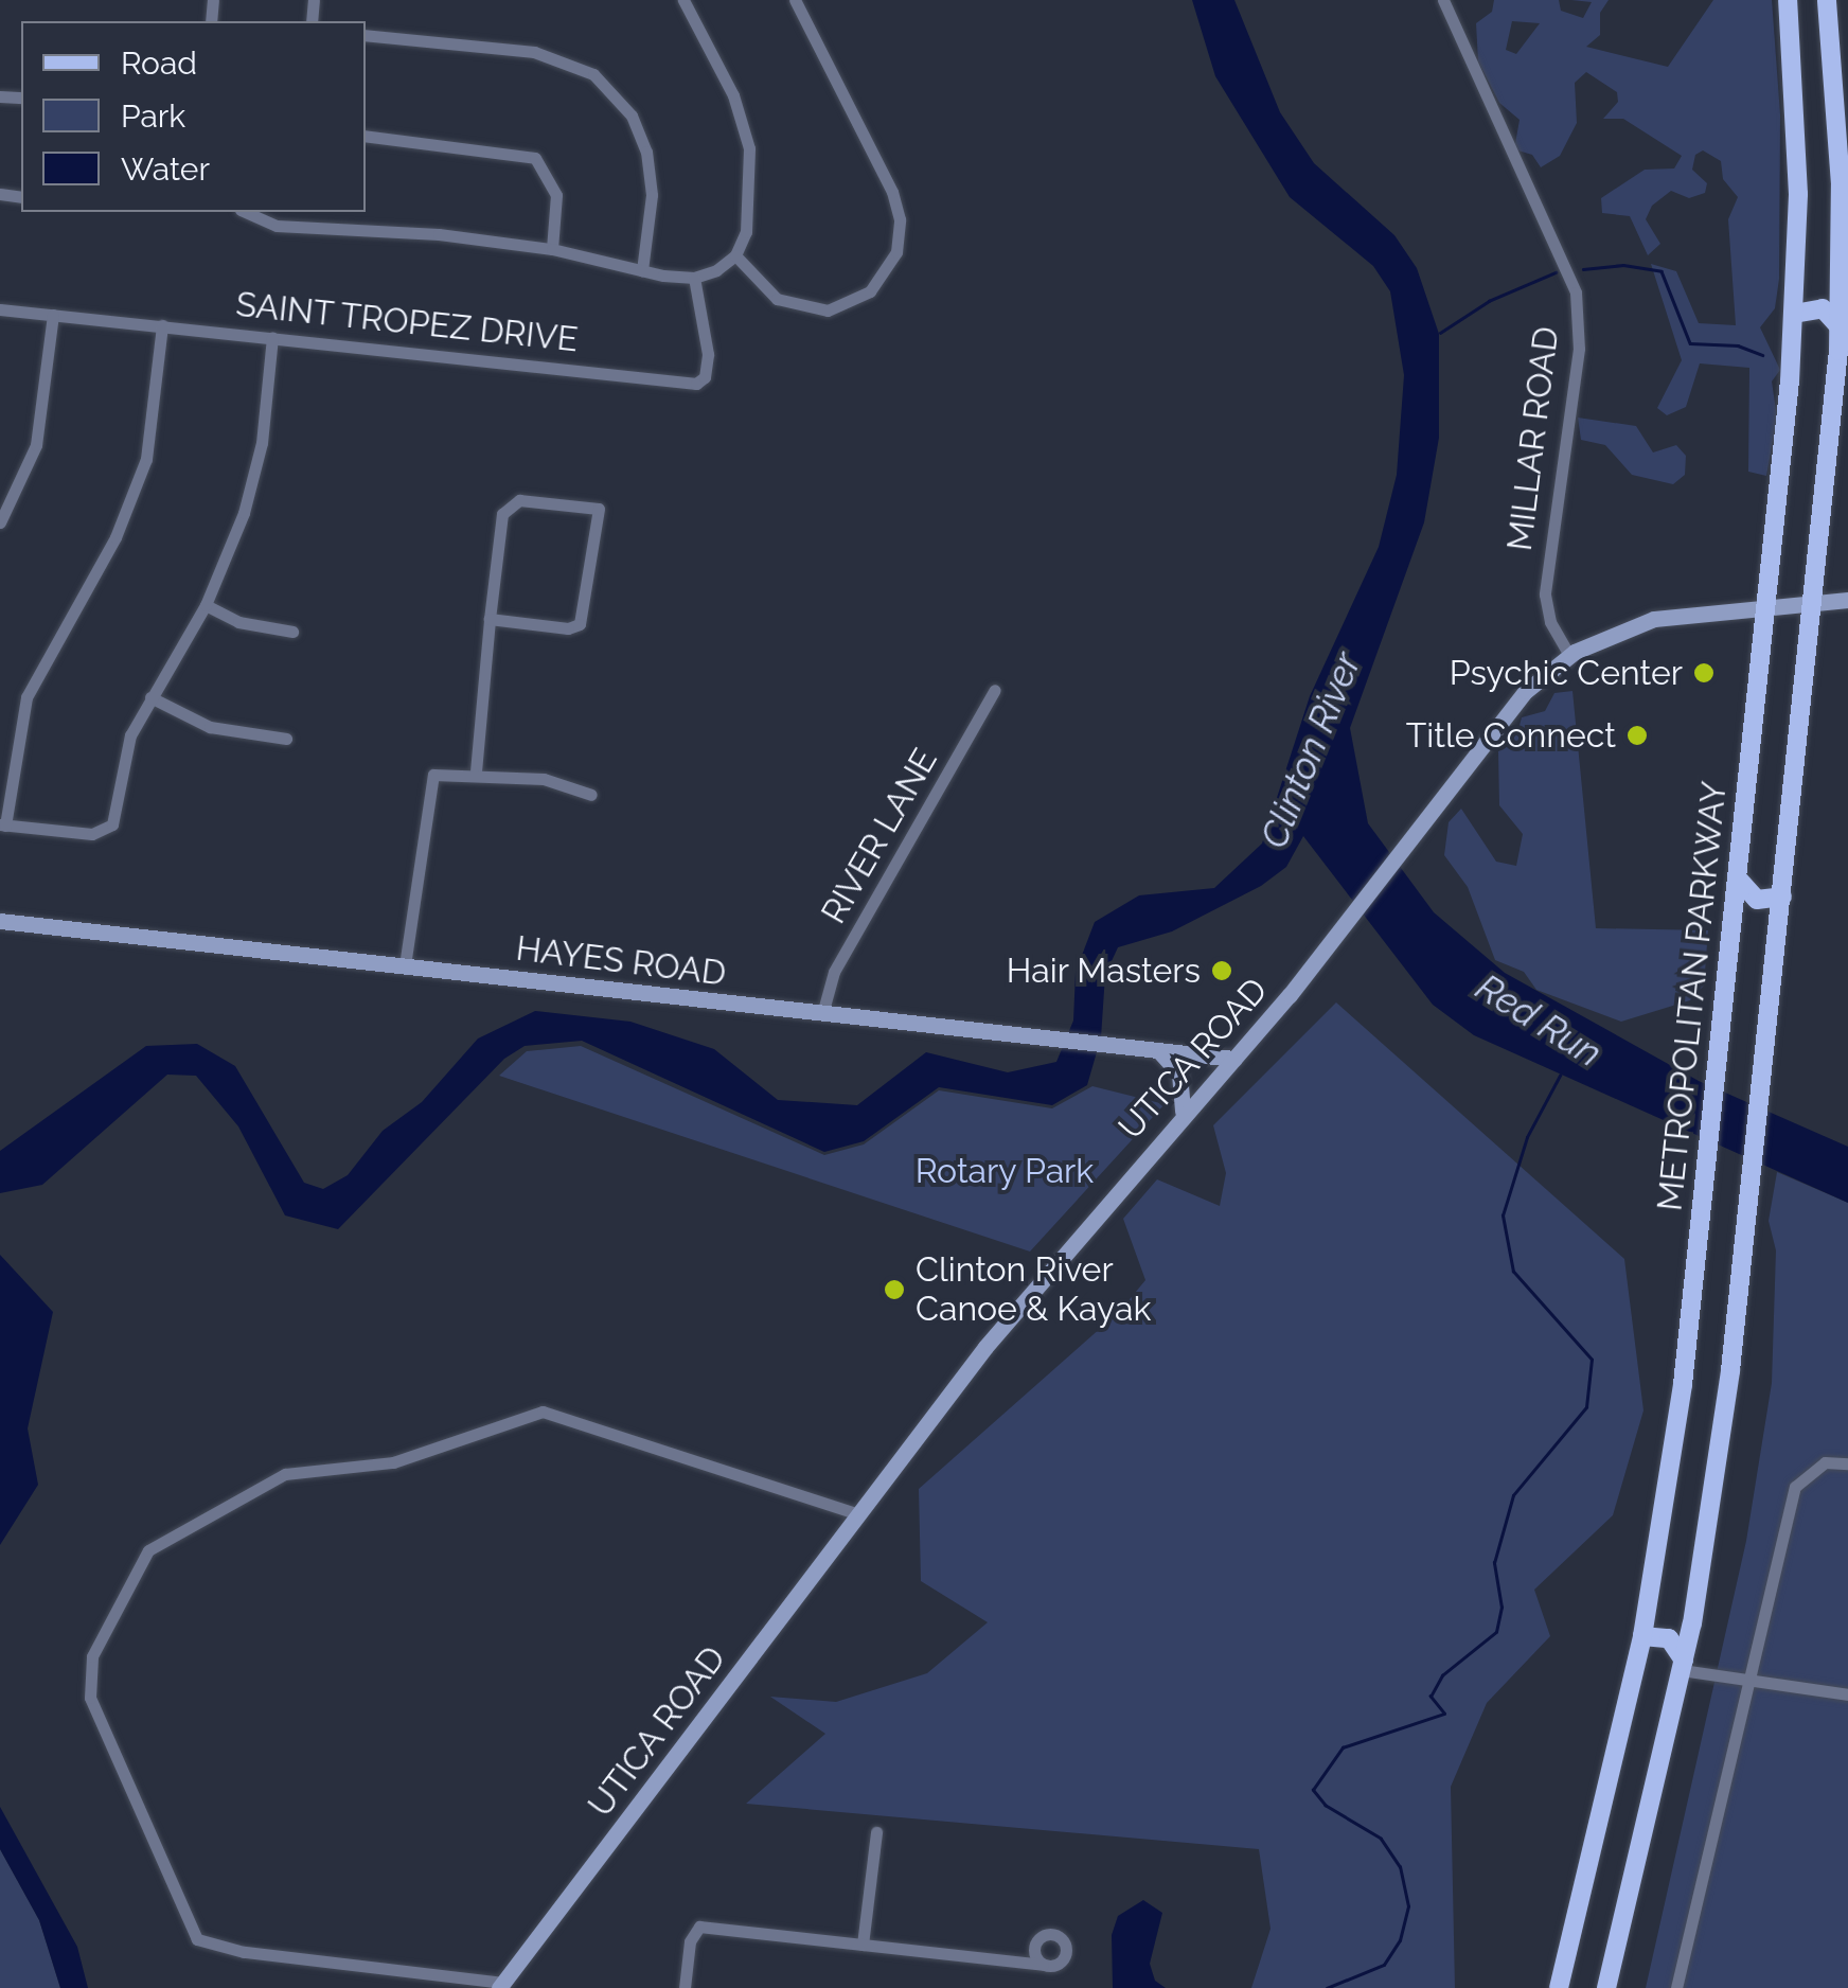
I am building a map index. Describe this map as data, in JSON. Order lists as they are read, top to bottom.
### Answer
{
  "streets": {
    "main road": ["METROPOLITAN PARKWAY"],
    "street": [
      "SAINT TROPEZ DRIVE",
      "MILLAR ROAD",
      "RIVER LANE",
      "HAYES ROAD",
      "UTICA ROAD"
    ]
  },
  "crossings": [
    ["MILLAR ROAD", "UTICA ROAD"],
    ["RIVER LANE", "HAYES ROAD"],
    ["HAYES ROAD", "UTICA ROAD"],
    ["METROPOLITAN PARKWAY", "UTICA ROAD"]
  ],
  "water": ["Clinton River", "Red Run"],
  "parks": ["Rotary Park"],
  "places": [
    "Psychic Center",
    "Title Connect",
    "Hair Masters",
    "Clinton River Canoe & Kayak"
  ],
  "legend": ["Road", "Park", "Water"]
}
